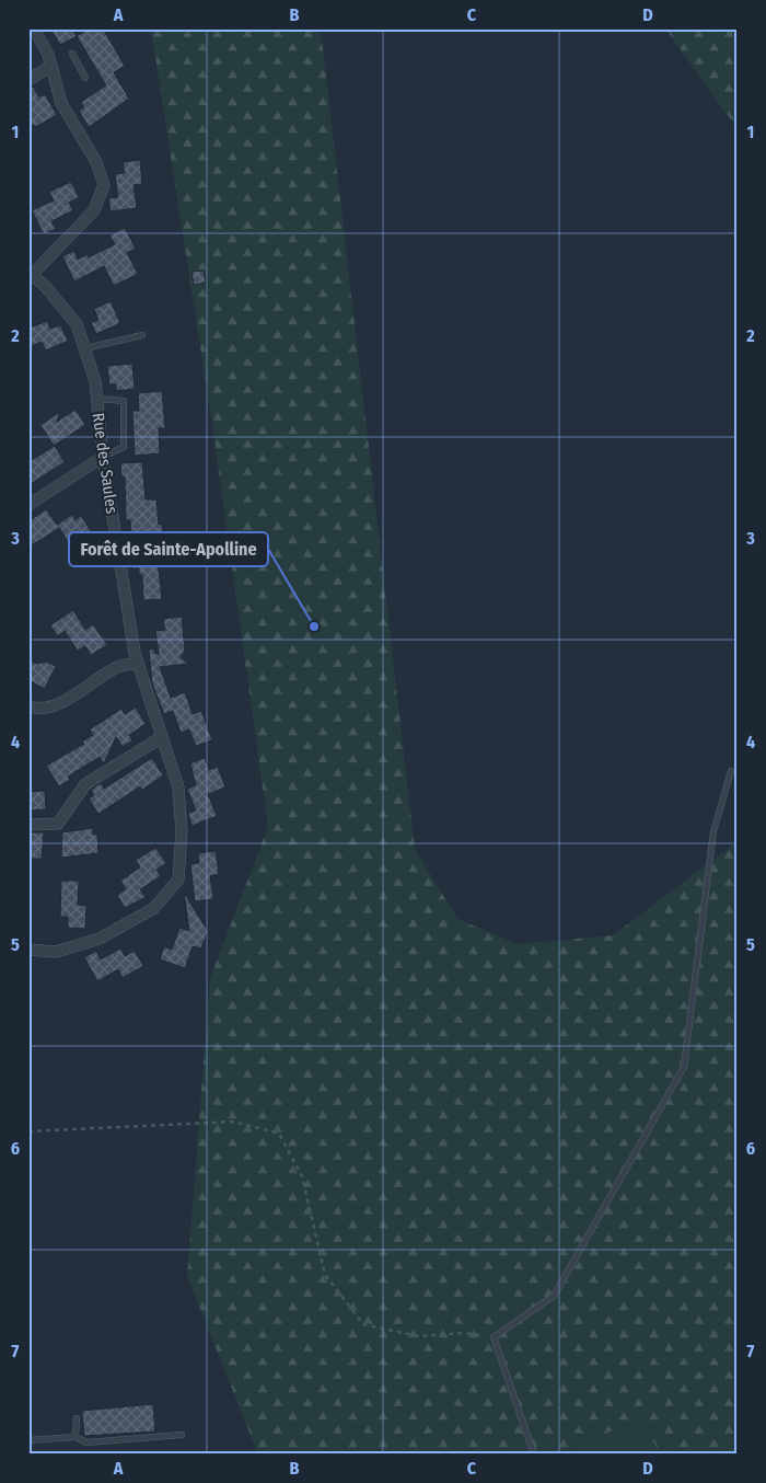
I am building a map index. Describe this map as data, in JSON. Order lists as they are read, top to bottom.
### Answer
{
  "streets": {
    "street": ["Rue des Saules"]
  },
  "places": ["Forêt de Sainte-Apolline"],
  "grid": {
    "columns": [
      "A",
      "B",
      "C",
      "D"
    ],
    "rows": [
      "1",
      "2",
      "3",
      "4",
      "5",
      "6",
      "7"
    ]
  }
}
